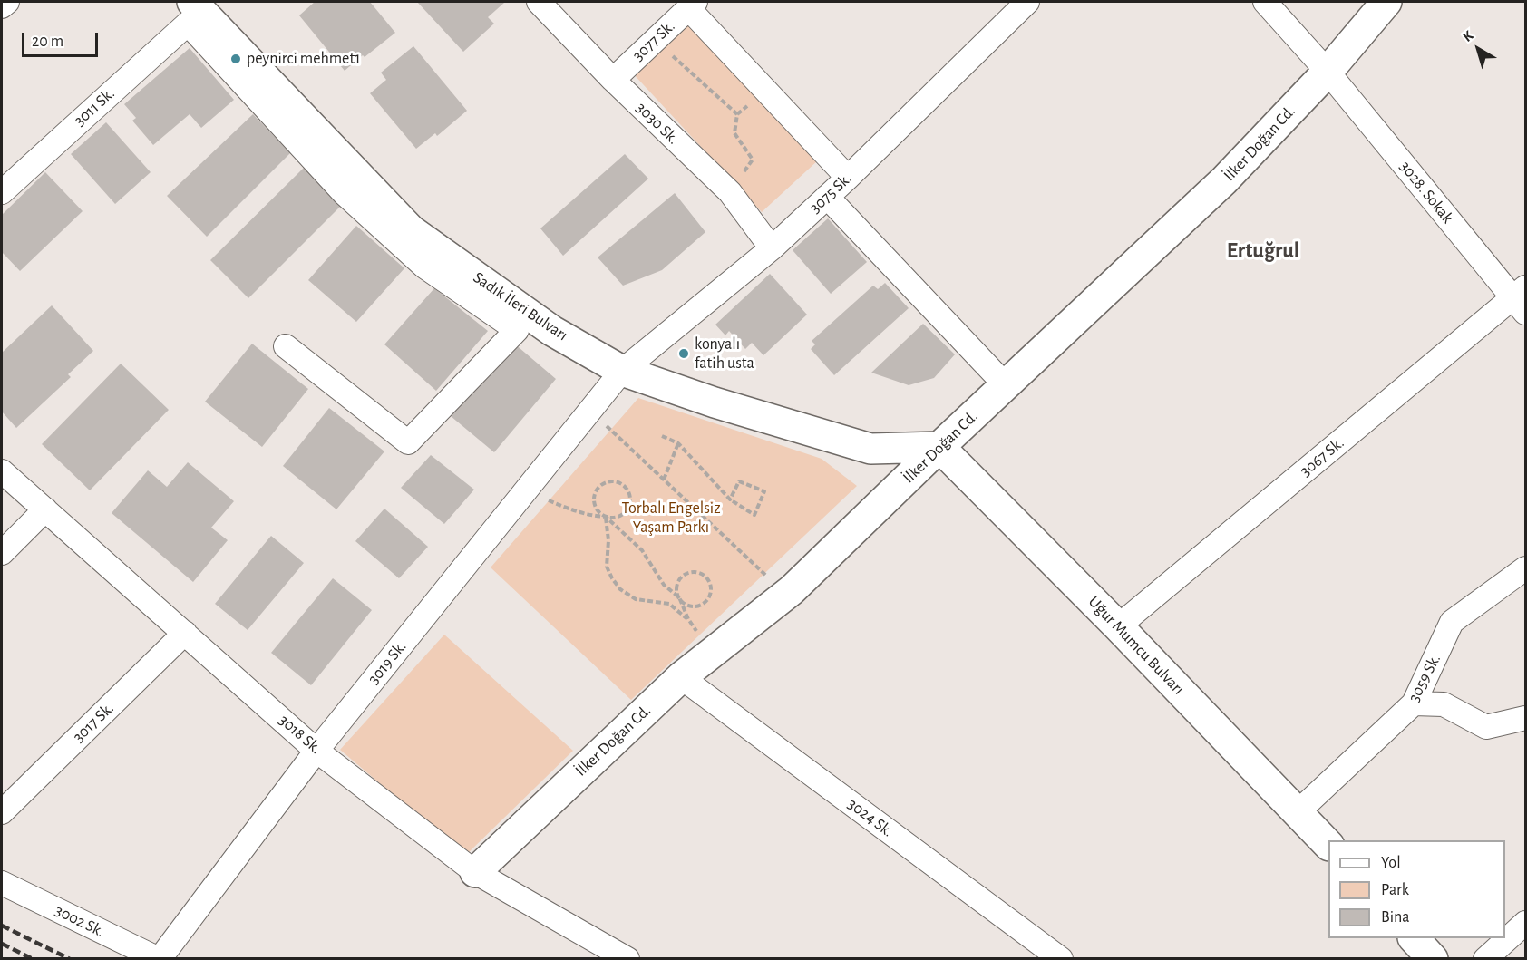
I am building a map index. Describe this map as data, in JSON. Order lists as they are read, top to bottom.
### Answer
{
  "streets": {
    "main road": ["İlker Doğan Cd.", "Sadık İleri Bulvarı", "Uğur Mumcu Bulvarı"],
    "street": [
      "3077 Sk.",
      "3011 Sk.",
      "3030 Sk.",
      "3028. Sokak",
      "3075 Sk.",
      "3067 Sk.",
      "3019 Sk.",
      "3059 Sk.",
      "3017 Sk.",
      "3018 Sk.",
      "3024 Sk.",
      "3002 Sk."
    ]
  },
  "crossings": [
    ["3077 Sk.", "3030 Sk."],
    ["3011 Sk.", "Sadık İleri Bulvarı"],
    ["3030 Sk.", "3075 Sk."],
    ["İlker Doğan Cd.", "3028. Sokak"],
    ["İlker Doğan Cd.", "Sadık İleri Bulvarı"],
    ["İlker Doğan Cd.", "Uğur Mumcu Bulvarı"],
    ["İlker Doğan Cd.", "3018 Sk."],
    ["İlker Doğan Cd.", "3024 Sk."],
    ["3028. Sokak", "3067 Sk."],
    ["3075 Sk.", "Sadık İleri Bulvarı"],
    ["3075 Sk.", "3019 Sk."],
    ["Sadık İleri Bulvarı", "Uğur Mumcu Bulvarı"],
    ["Sadık İleri Bulvarı", "3019 Sk."],
    ["3067 Sk.", "Uğur Mumcu Bulvarı"],
    ["Uğur Mumcu Bulvarı", "3059 Sk."],
    ["3019 Sk.", "3018 Sk."],
    ["3019 Sk.", "3002 Sk."],
    ["3017 Sk.", "3018 Sk."]
  ],
  "districts": ["Ertuğrul"],
  "parks": ["Torbalı Engelsiz Yaşam Parkı"],
  "places": ["peynirci mehmet1", "konyalı fatih usta"],
  "legend": ["Yol", "Park", "Bina"],
  "scale_bar": "20 m",
  "north": "top left"
}
